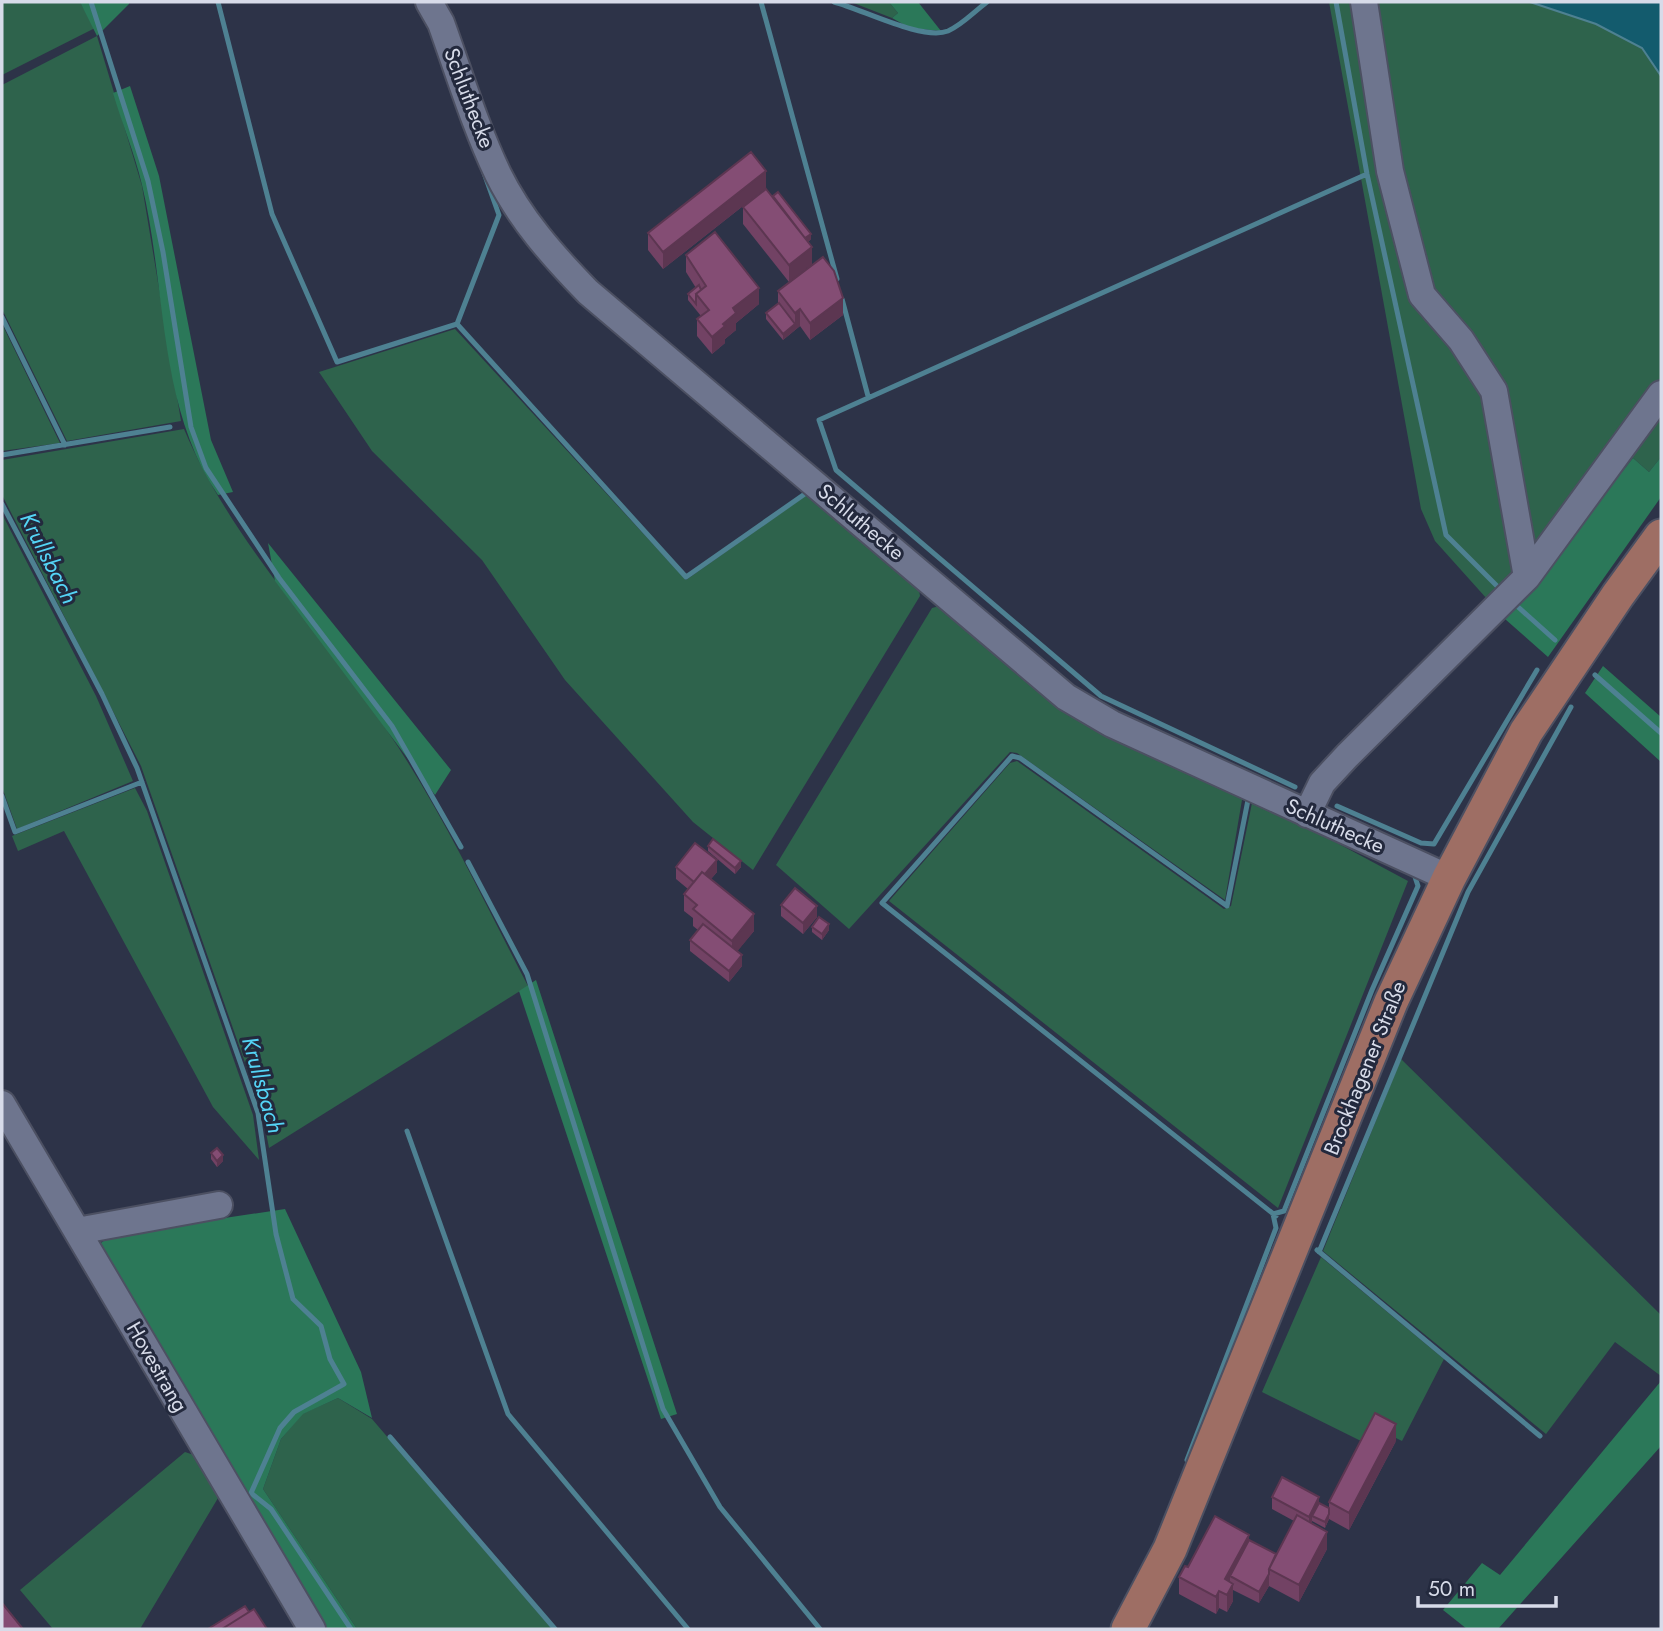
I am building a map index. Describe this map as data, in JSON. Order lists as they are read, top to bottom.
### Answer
{
  "streets": {
    "main road": ["Brockhagener Straße"],
    "street": ["Schluthecke", "Hovestrang"]
  },
  "crossings": [
    ["Schluthecke", "Brockhagener Straße"]
  ],
  "water": ["Krullsbach"],
  "scale_bar": "50 m"
}
